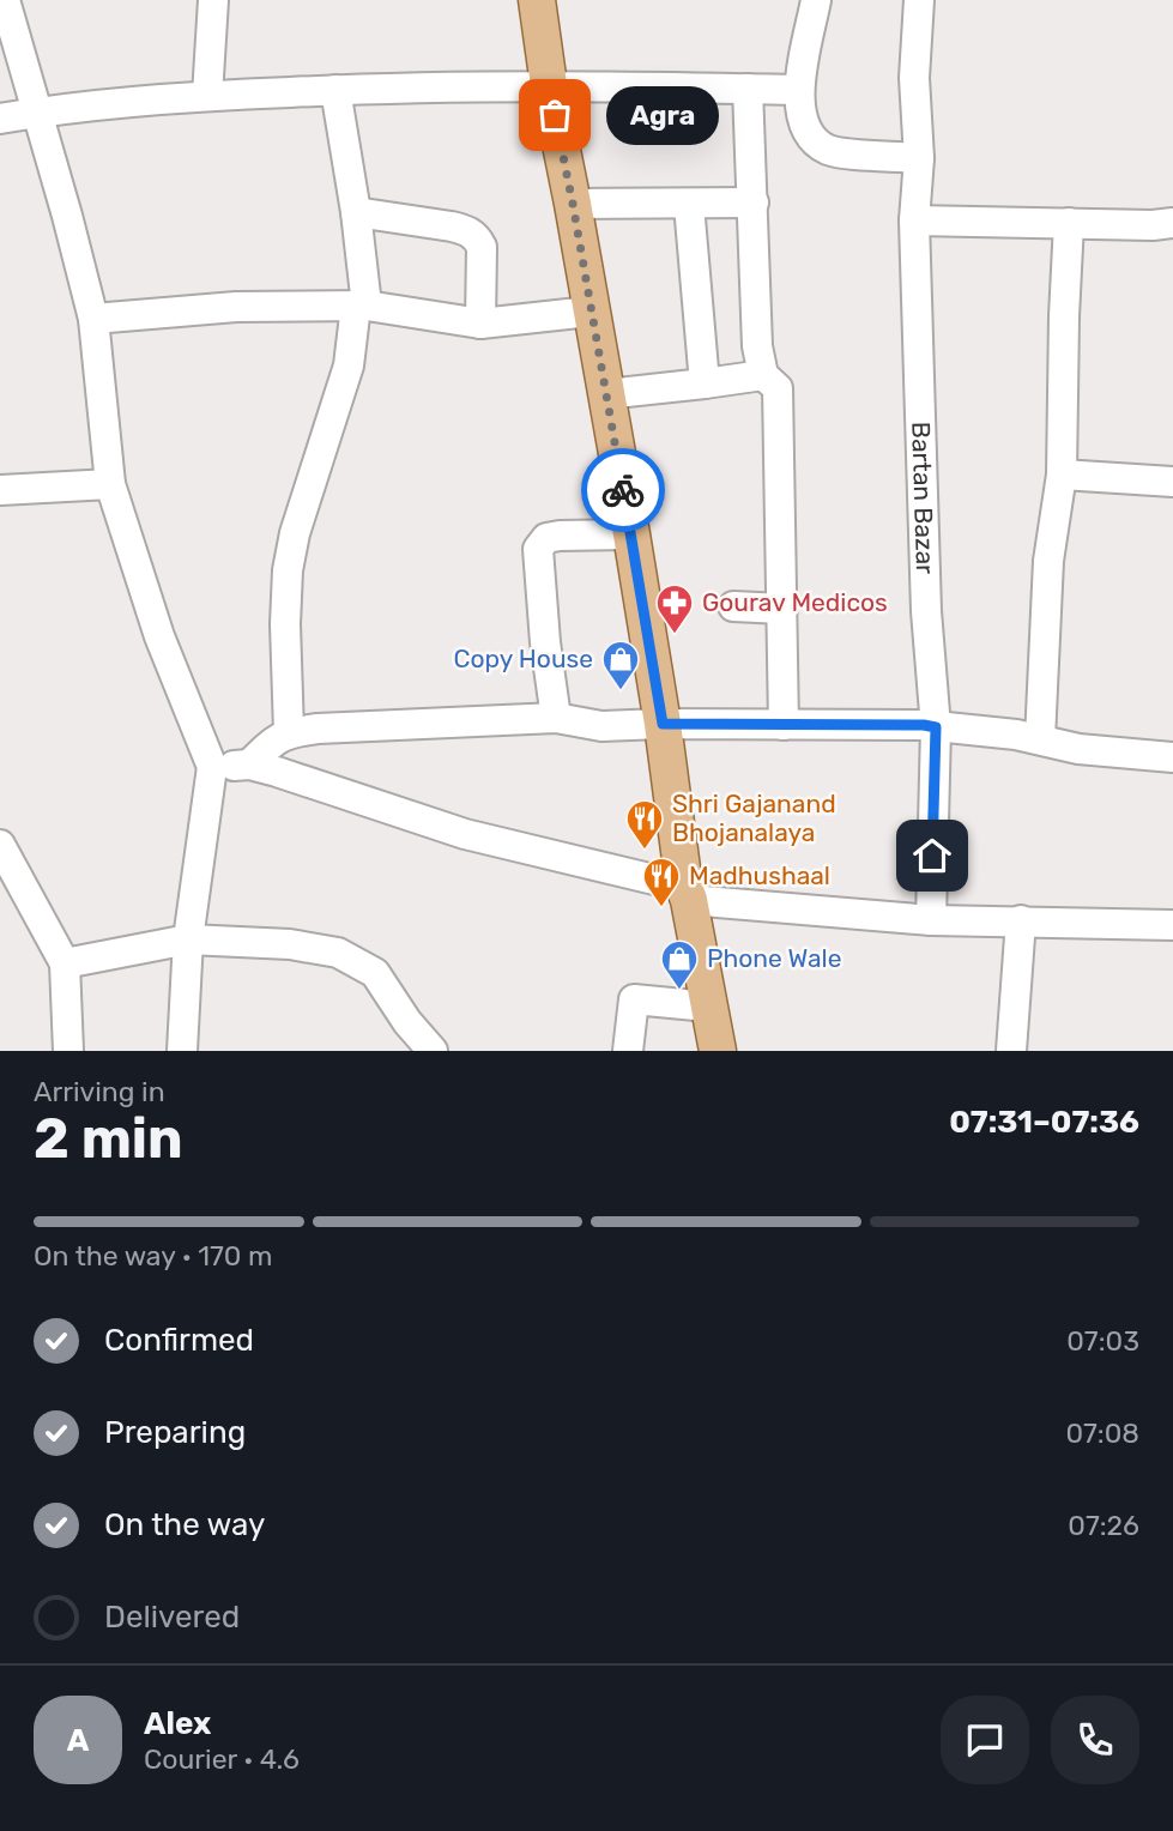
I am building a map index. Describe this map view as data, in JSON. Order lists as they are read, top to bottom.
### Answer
{
  "streets": {
    "street": ["Bartan Bazar"]
  },
  "places": {
    "other": ["Agra"],
    "pharmacy": ["Gourav Medicos"],
    "shop": ["Copy House", "Phone Wale"],
    "restaurant": ["Shri Gajanand Bhojanalaya", "Madhushaal"]
  },
  "page": {
    "bubble": "Agra",
    "heading": ["2 min", "Arriving in", "07:31–07:36"],
    "panel": ["Alex", "Courier · 4.6"],
    "bar": "On the way · 170 m",
    "list": [
      ["Confirmed", "07:03"],
      ["Preparing", "07:08"],
      ["On the way", "07:26"],
      "Delivered"
    ],
    "round": "A"
  }
}
